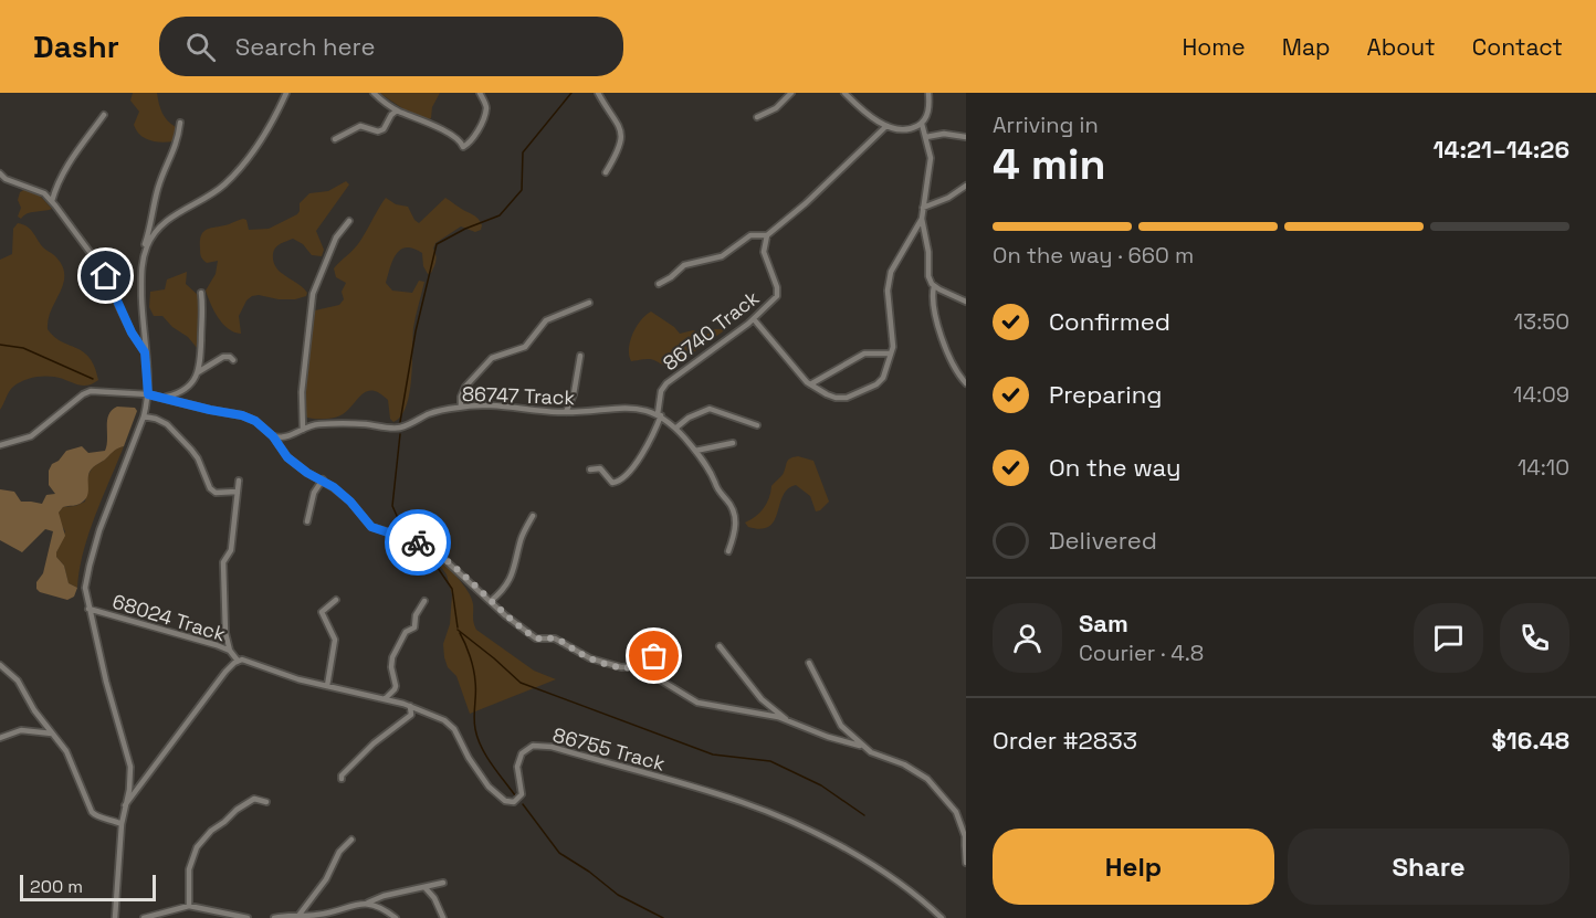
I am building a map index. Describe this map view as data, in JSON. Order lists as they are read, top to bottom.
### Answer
{
  "streets": {
    "street": [
      "86740 Track",
      "86747 Track",
      "68024 Track",
      "86755 Track"
    ]
  },
  "crossings": [
    ["86740 Track", "86747 Track"],
    ["68024 Track", "86755 Track"]
  ],
  "scale_bar": "200 m",
  "page": {
    "header": "Dashr",
    "search": "Search here",
    "nav": [
      "Home",
      "Map",
      "About",
      "Contact"
    ],
    "heading": ["4 min", "Arriving in", "14:21–14:26"],
    "panel": [
      "Sam",
      "Courier · 4.8",
      "Order #2833",
      "$16.48"
    ],
    "bar": "On the way · 660 m",
    "list": [
      ["Confirmed", "13:50"],
      ["Preparing", "14:09"],
      ["On the way", "14:10"],
      "Delivered"
    ],
    "buttons": ["Help", "Share"],
    "scale": "200 m"
  }
}
